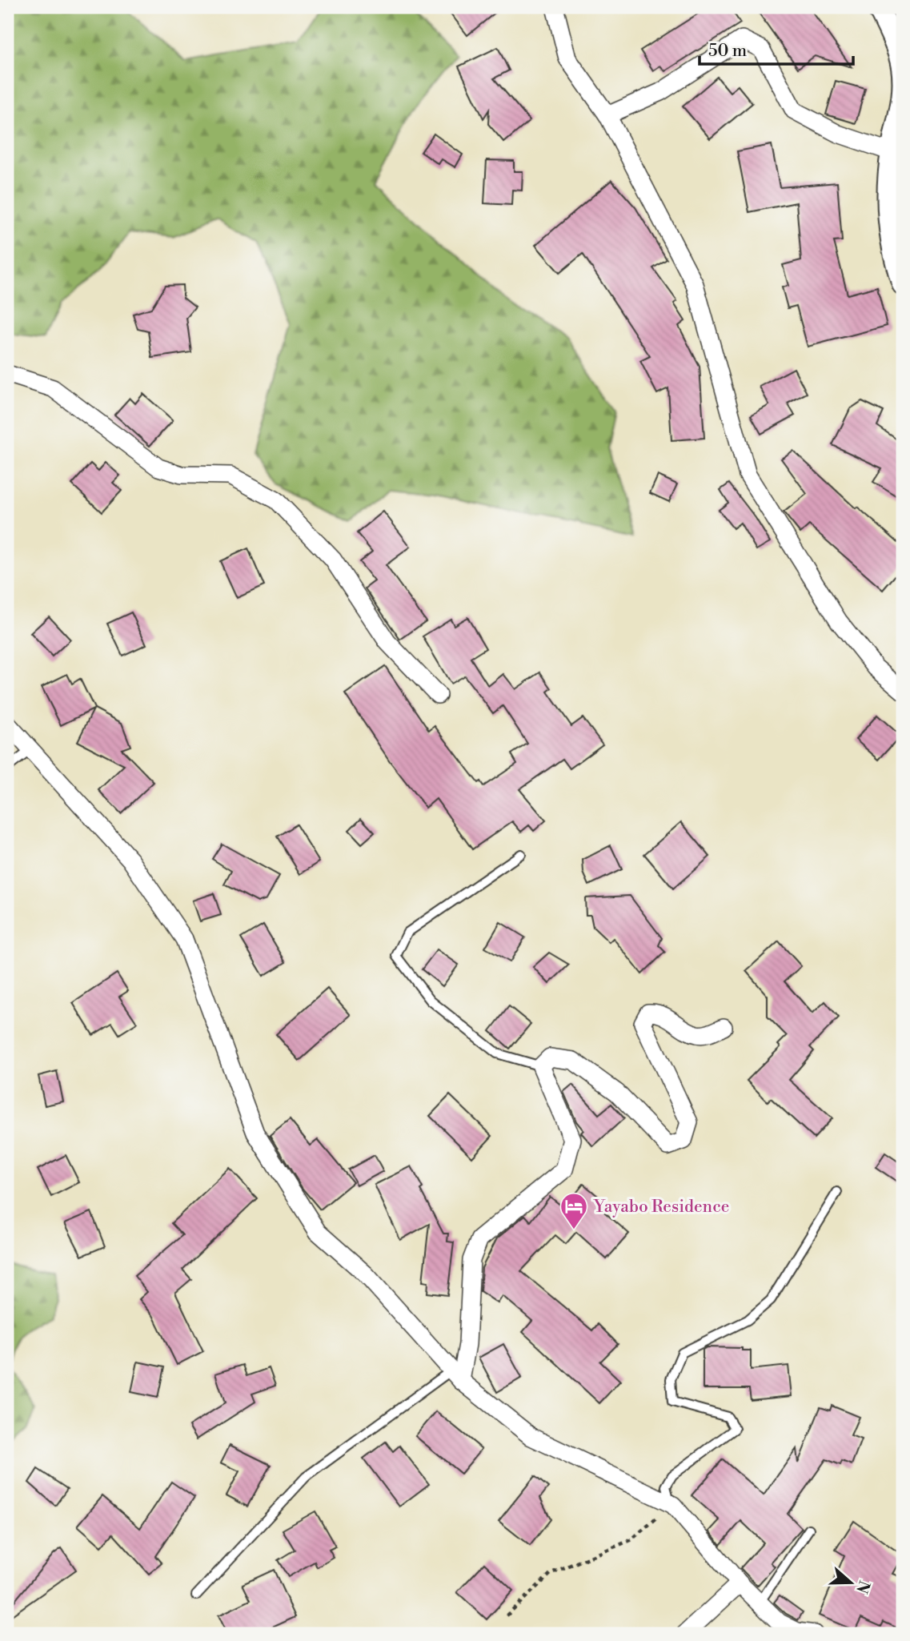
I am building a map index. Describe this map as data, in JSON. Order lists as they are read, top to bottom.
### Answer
{
  "places": {
    "hotel": ["Yayabo Residence"]
  },
  "scale_bar": "50 m",
  "north": "right"
}
